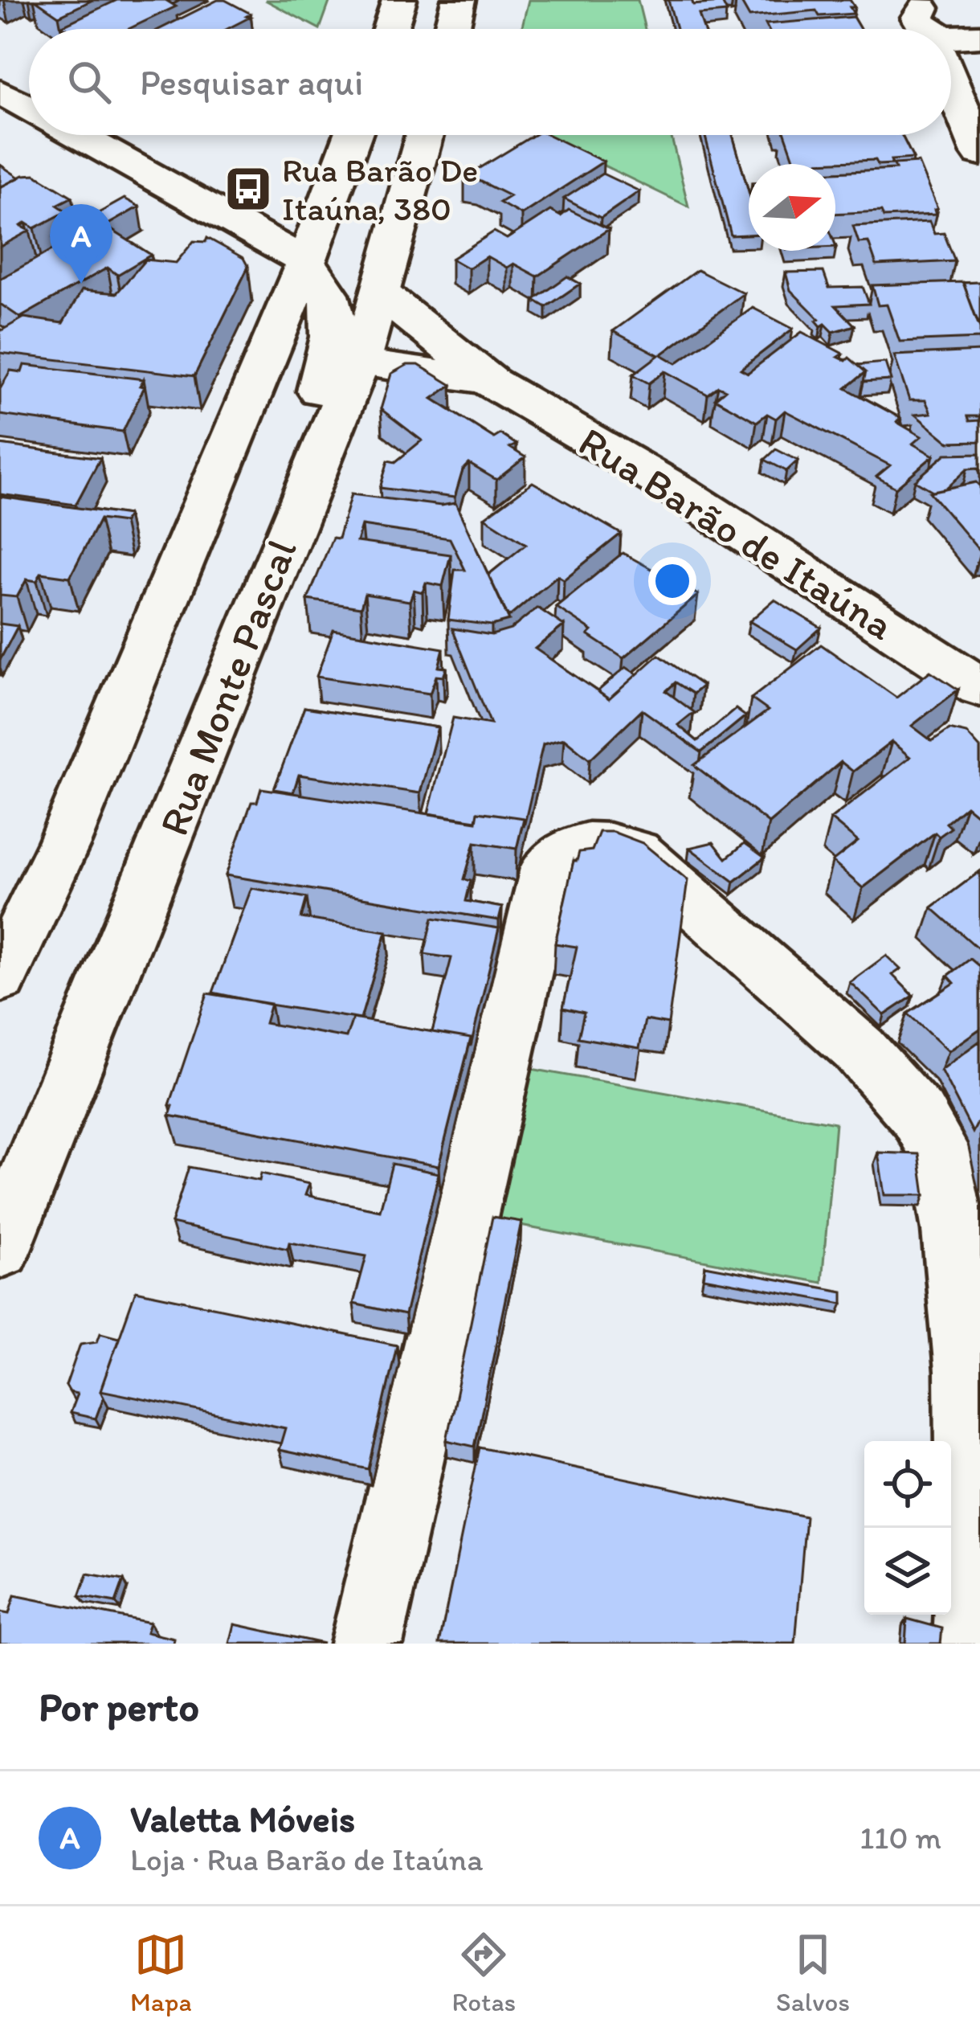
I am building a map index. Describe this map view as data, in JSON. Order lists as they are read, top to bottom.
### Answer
{
  "streets": {
    "main road": ["Rua Barão de Itaúna", "Rua Monte Pascal"]
  },
  "crossings": [
    ["Rua Barão de Itaúna", "Rua Monte Pascal"]
  ],
  "places": {
    "bus stop": ["Rua Barão De Itaúna, 380"]
  },
  "north": "right",
  "page": {
    "search": "Pesquisar aqui",
    "pins": "A",
    "heading": "Por perto",
    "list": [
      {
        "mark": "A",
        "name": "Valetta Móveis",
        "note": "Loja · Rua Barão de Itaúna",
        "value": "110 m"
      }
    ],
    "nav": ["Mapa", "Rotas", "Salvos"]
  }
}
